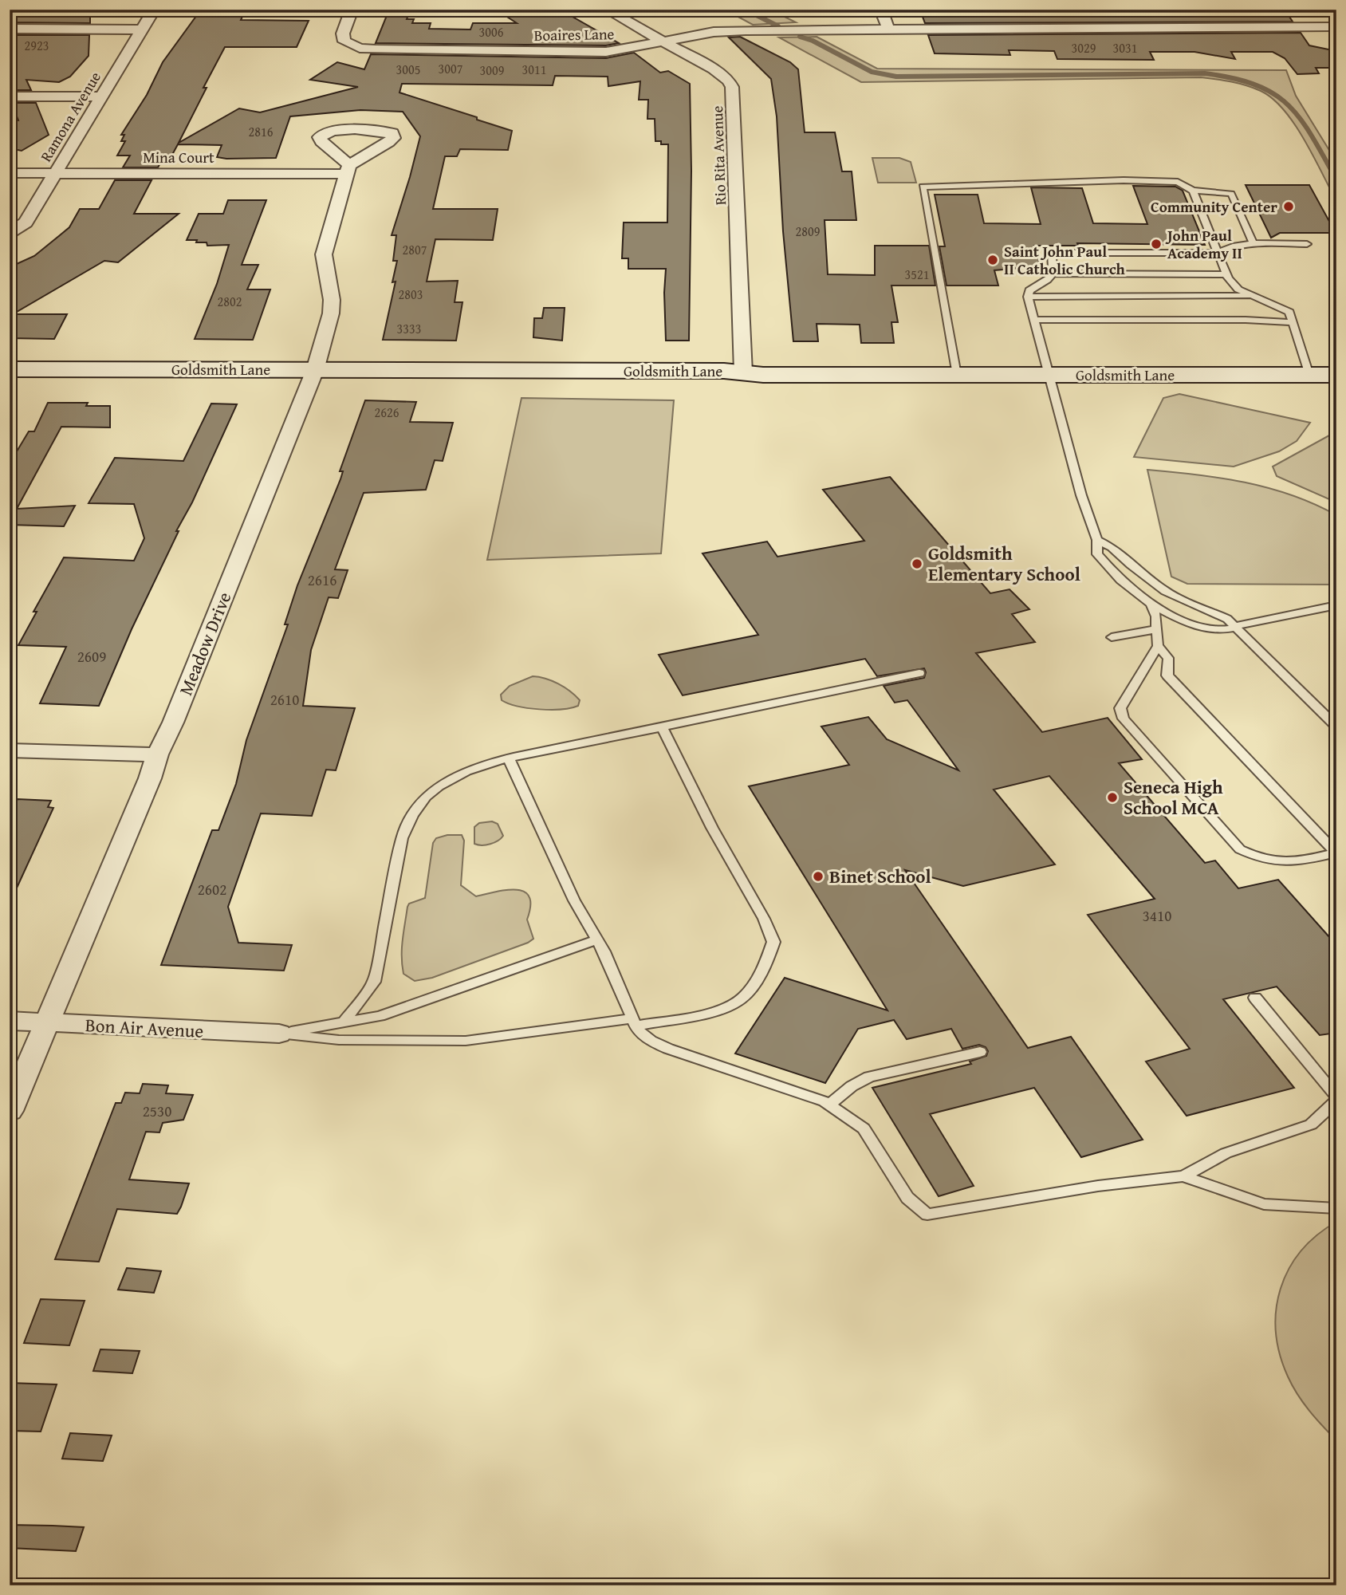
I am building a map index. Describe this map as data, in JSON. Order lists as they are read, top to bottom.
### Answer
{
  "streets": {
    "street": [
      "Boaires Lane",
      "Ramona Avenue",
      "Rio Rita Avenue",
      "Mina Court",
      "Goldsmith Lane",
      "Meadow Drive",
      "Bon Air Avenue"
    ]
  },
  "crossings": [
    ["Boaires Lane", "Rio Rita Avenue"],
    ["Ramona Avenue", "Mina Court"],
    ["Rio Rita Avenue", "Goldsmith Lane"],
    ["Mina Court", "Meadow Drive"],
    ["Goldsmith Lane", "Meadow Drive"],
    ["Meadow Drive", "Bon Air Avenue"]
  ],
  "places": [
    "Community Center",
    "John Paul Academy II",
    "Saint John Paul II Catholic Church",
    "Goldsmith Elementary School",
    "Seneca High School MCA",
    "Binet School"
  ],
  "house_numbers": [
    "3006",
    "2923",
    "3029",
    "3031",
    "3007",
    "3005",
    "3011",
    "3009",
    "2816",
    "2809",
    "2807",
    "3521",
    "2803",
    "2802",
    "3333",
    "2626",
    "2616",
    "2609",
    "2610",
    "2602",
    "3410",
    "2530"
  ]
}
